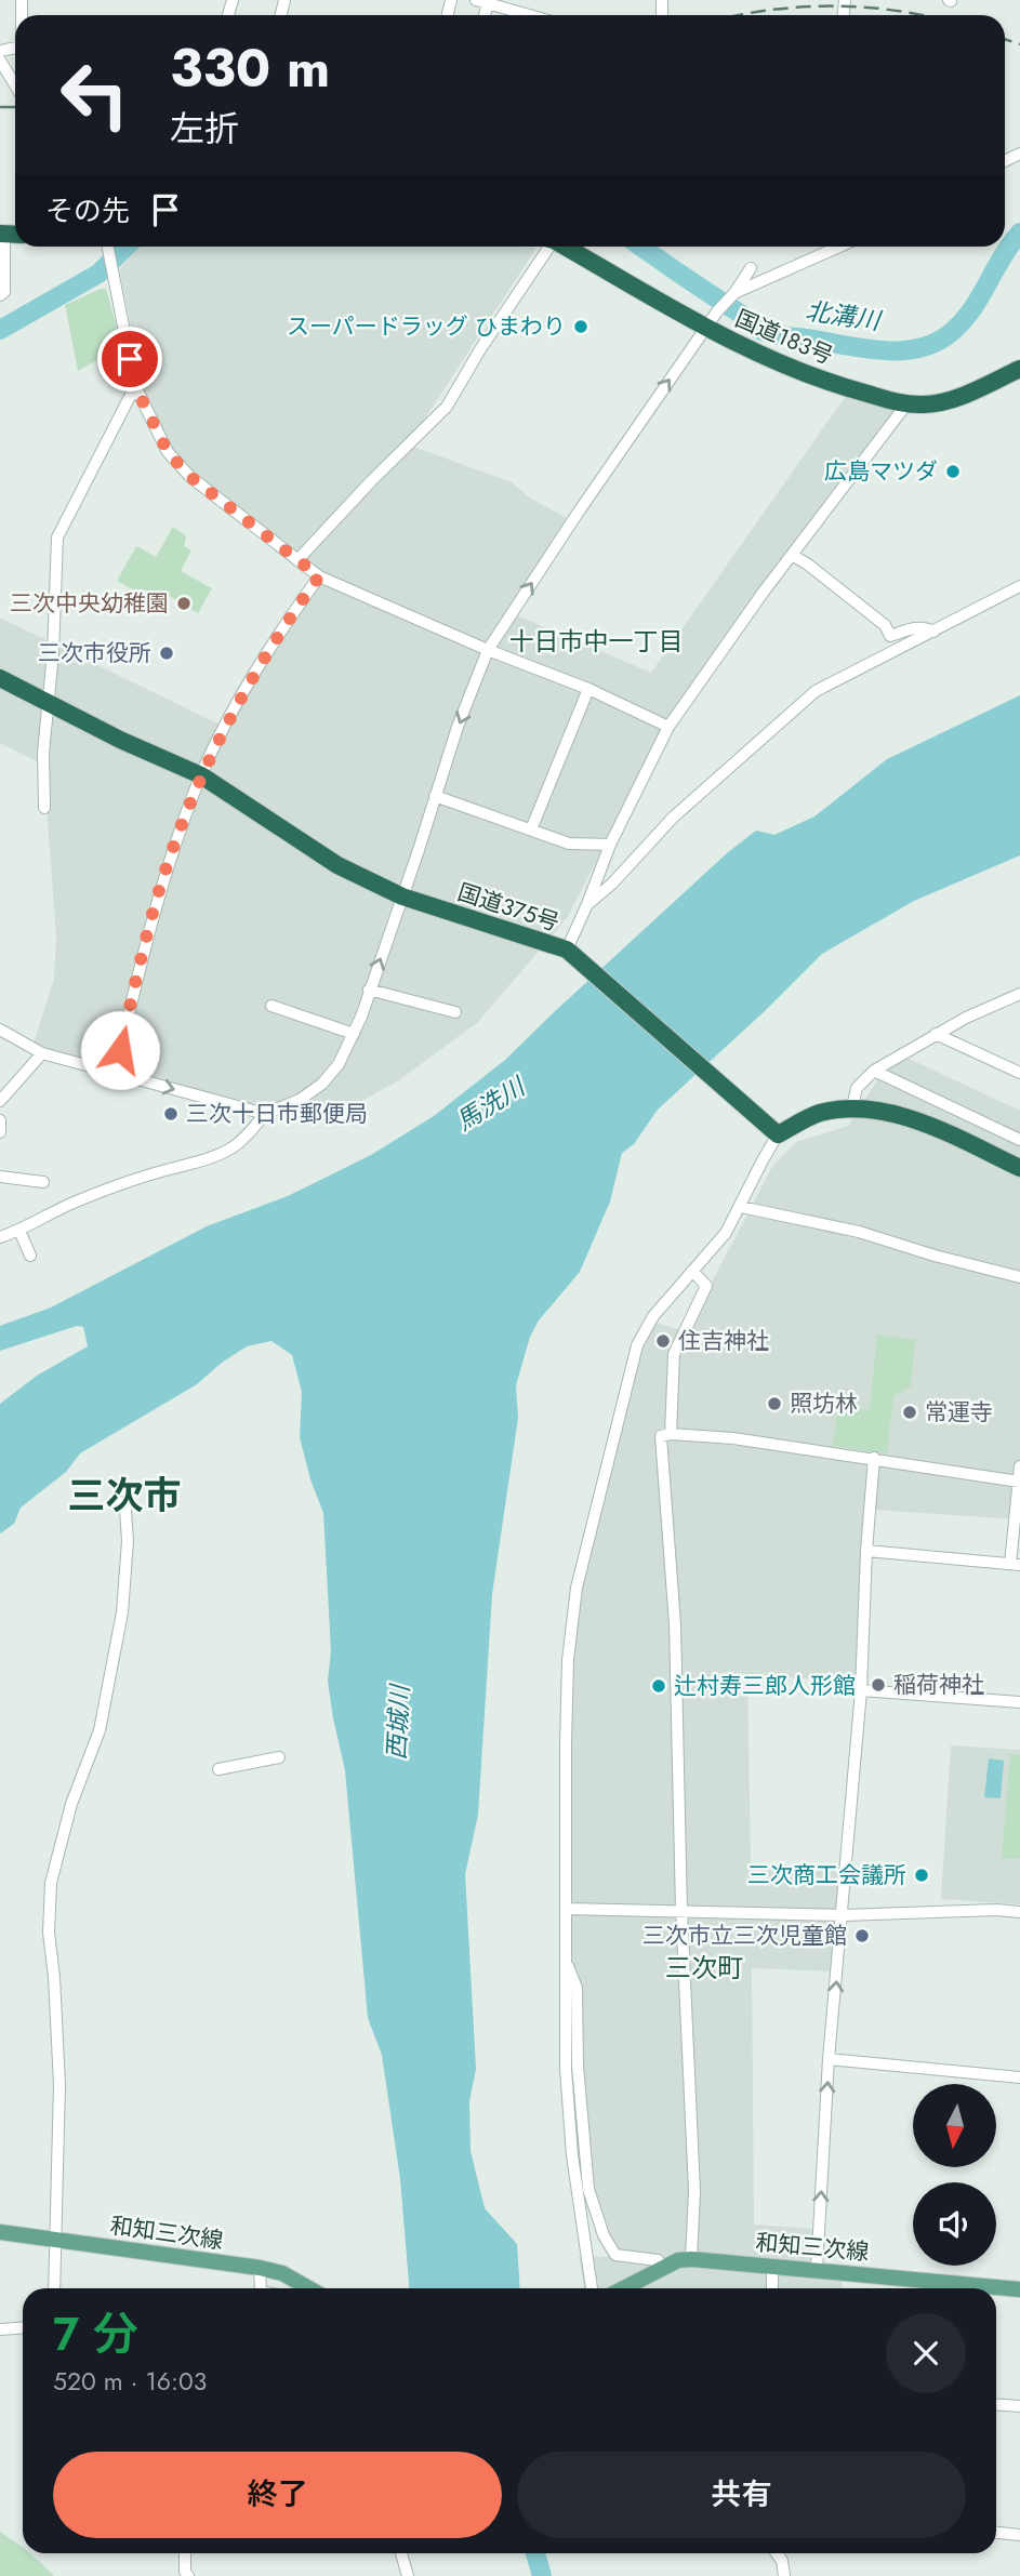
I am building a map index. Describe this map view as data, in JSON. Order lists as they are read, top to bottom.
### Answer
{
  "streets": {
    "highway": ["国道183号", "国道375号"],
    "main road": ["和知三次線"]
  },
  "districts": ["十日市中一丁目", "三次市", "三次町"],
  "water": ["北溝川", "馬洗川", "西城川"],
  "places": [
    "スーパードラッグ ひまわり",
    "広島マツダ",
    "三次中央幼稚園",
    "三次市役所",
    "三次十日市郵便局",
    "住吉神社",
    "照坊林",
    "常運寺",
    "稲荷神社",
    "辻村寿三郎人形館",
    "三次商工会議所",
    "三次市立三次児童館"
  ],
  "north": "bottom",
  "page": {
    "turn": ["330 m", "左折"],
    "then": "その先",
    "heading": ["7 分", "520 m · 16:03"],
    "buttons": ["終了", "共有"]
  }
}
